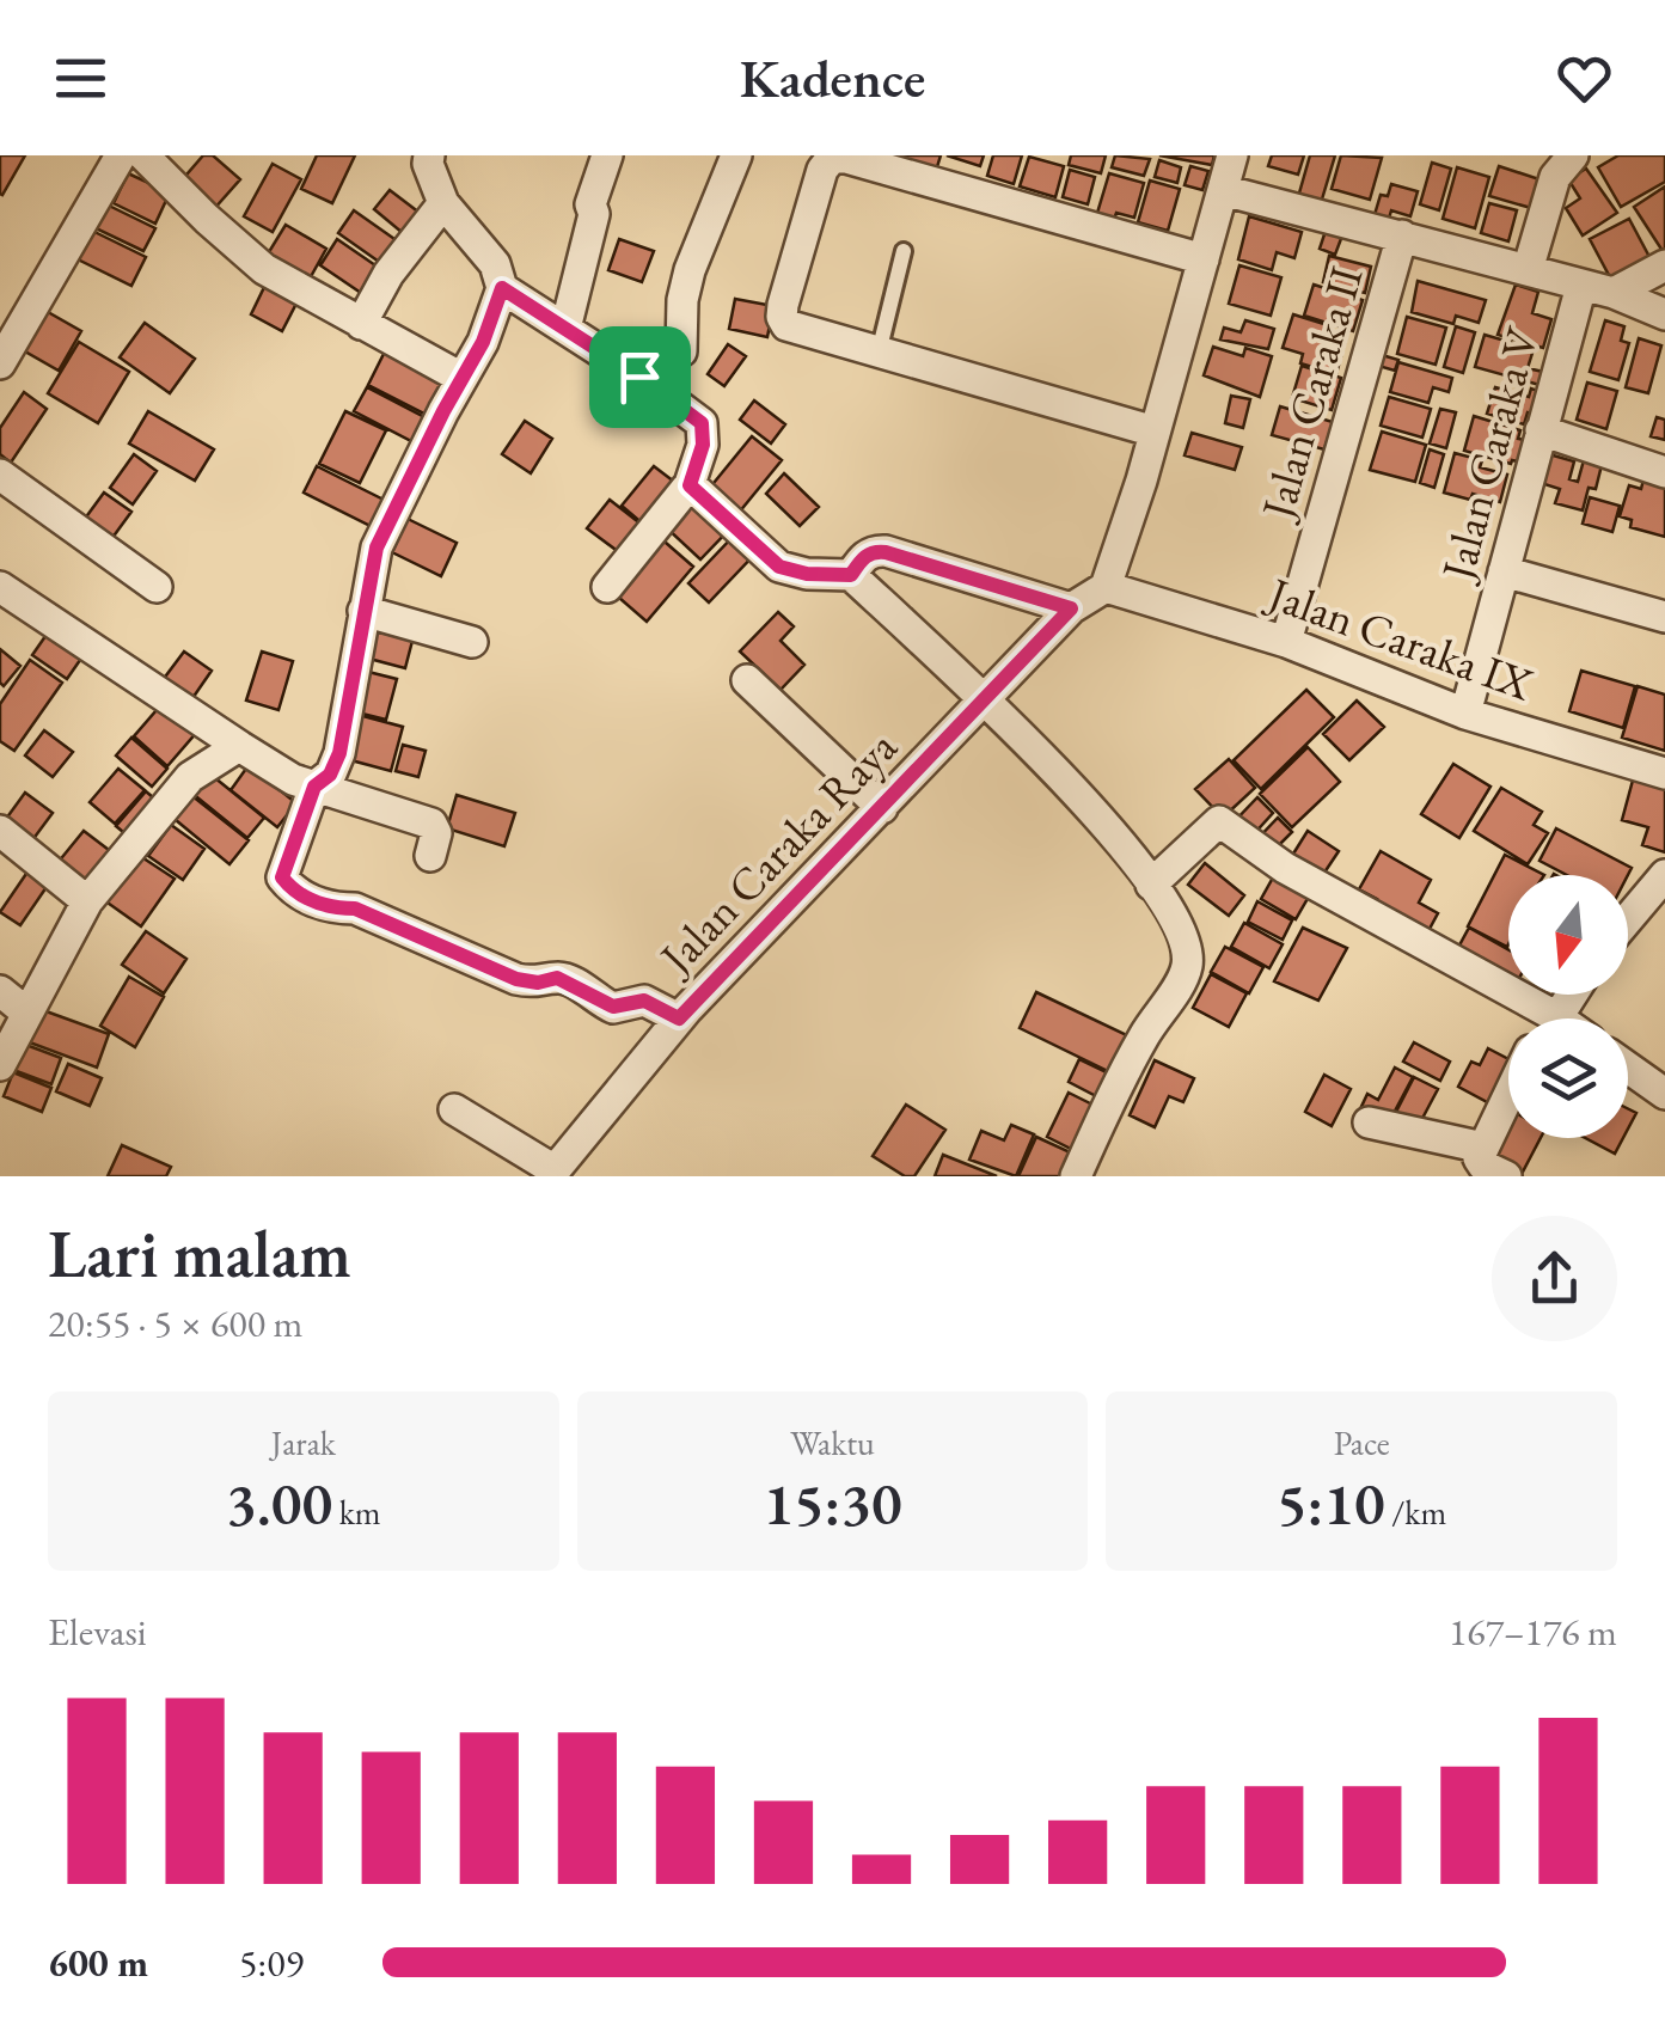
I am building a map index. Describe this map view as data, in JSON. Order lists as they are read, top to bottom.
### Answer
{
  "streets": {
    "street": [
      "Jalan Caraka II",
      "Jalan Caraka V",
      "Jalan Caraka IX",
      "Jalan Caraka Raya"
    ]
  },
  "crossings": [
    ["Jalan Caraka II", "Jalan Caraka IX"],
    ["Jalan Caraka V", "Jalan Caraka IX"],
    ["Jalan Caraka IX", "Jalan Caraka Raya"]
  ],
  "north": "bottom",
  "page": {
    "header": "Kadence",
    "heading": ["Lari malam", "20:55 · 5 × 600 m"],
    "stats": [
      ["Jarak", "3.00 km"],
      ["Waktu", "15:30"],
      ["Pace", "5:10 /km"]
    ],
    "chart": ["Elevasi", "167–176 m"],
    "list": [
      {
        "name": "600 m",
        "note": "5:09"
      }
    ]
  }
}
